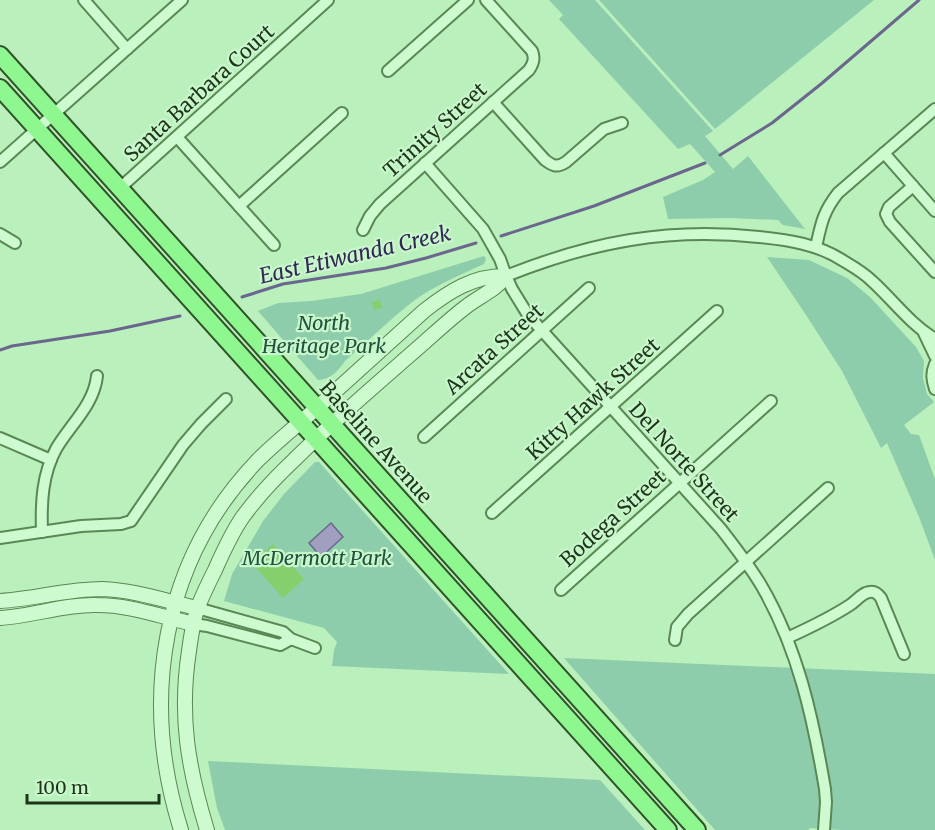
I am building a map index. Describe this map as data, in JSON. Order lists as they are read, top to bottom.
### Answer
{
  "streets": {
    "main road": ["Baseline Avenue"],
    "street": [
      "Santa Barbara Court",
      "Trinity Street",
      "Arcata Street",
      "Kitty Hawk Street",
      "Del Norte Street",
      "Bodega Street"
    ]
  },
  "crossings": [
    ["Santa Barbara Court", "Baseline Avenue"],
    ["Trinity Street", "Del Norte Street"],
    ["Arcata Street", "Del Norte Street"],
    ["Kitty Hawk Street", "Del Norte Street"],
    ["Del Norte Street", "Bodega Street"]
  ],
  "water": ["East Etiwanda Creek"],
  "parks": ["North Heritage Park", "McDermott Park"],
  "scale_bar": "100 m"
}
